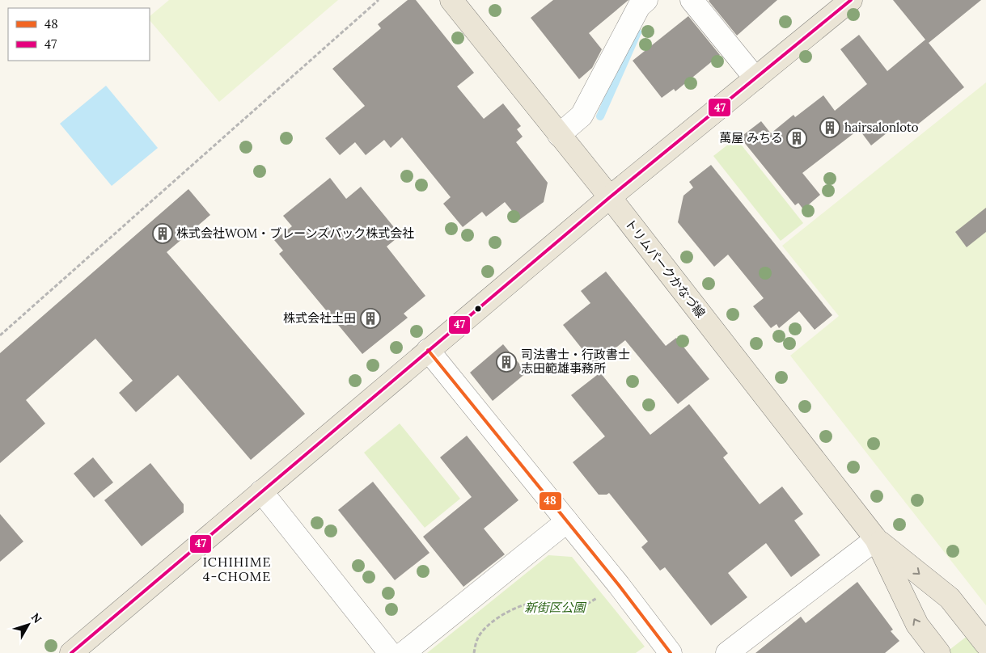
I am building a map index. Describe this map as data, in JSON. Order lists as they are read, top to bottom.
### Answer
{
  "streets": {
    "main road": ["トリムパークかなづ線"]
  },
  "districts": ["ICHIHIME 4-CHOME"],
  "parks": ["新街区公園"],
  "places": {
    "building": [
      "hairsalonloto",
      "萬屋 みちる",
      "株式会社WOM・ブレーンズパック株式会社",
      "株式会社土田",
      "司法書士・行政書士 志田範雄事務所"
    ]
  },
  "lines": ["transit line 47", "transit line 48"],
  "legend": ["48", "47"],
  "north": "top right"
}
